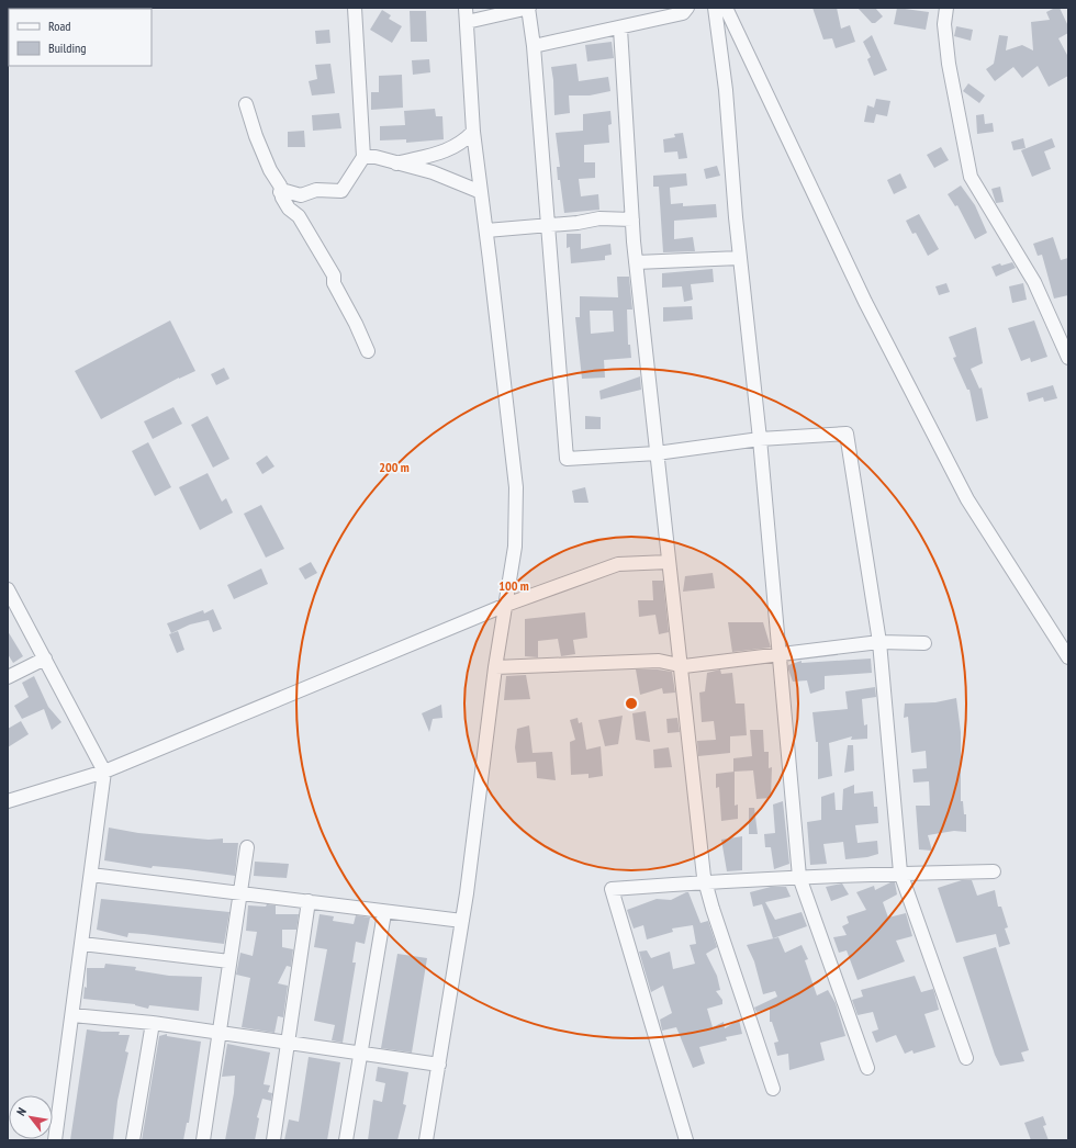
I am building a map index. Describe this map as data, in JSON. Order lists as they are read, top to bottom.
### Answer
{
  "legend": ["Road", "Building"],
  "north": "top left",
  "rings": ["200 m", "100 m"]
}
